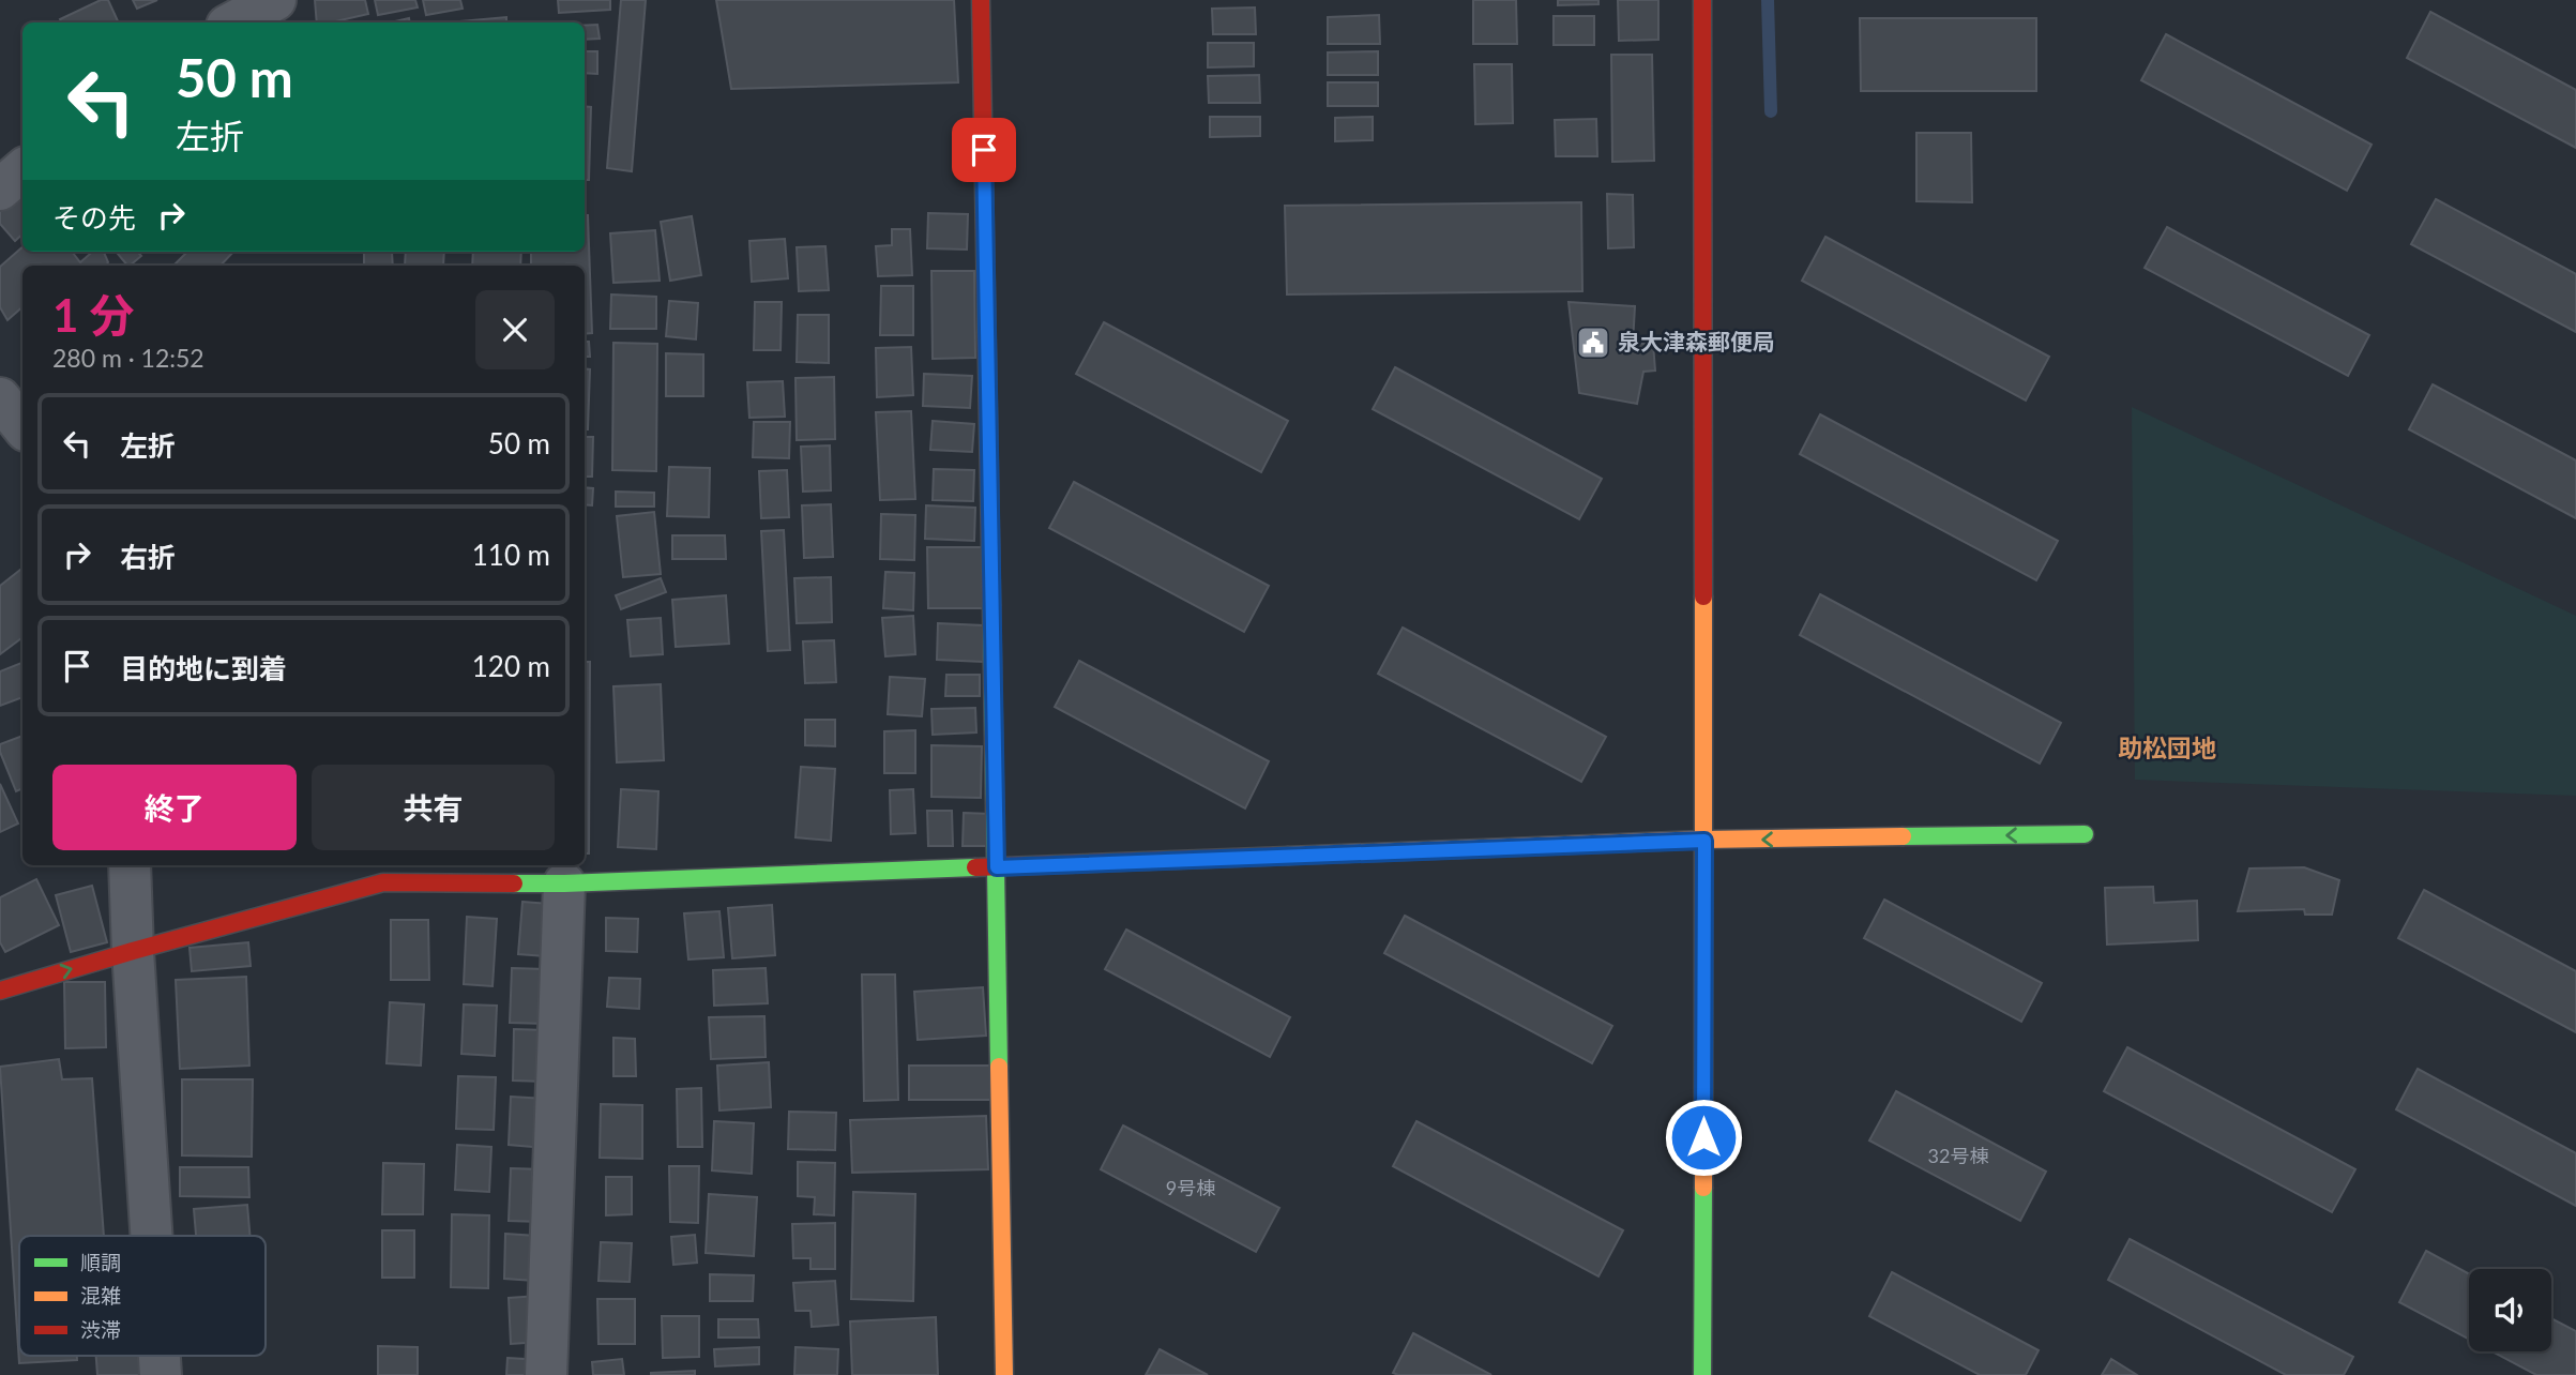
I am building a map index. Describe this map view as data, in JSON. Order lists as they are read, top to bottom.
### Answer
{
  "districts": ["助松団地"],
  "places": {
    "public building": ["泉大津森郵便局"]
  },
  "house_numbers": ["32号棟", "9号棟"],
  "legend": ["順調", "混雑", "渋滞"],
  "page": {
    "turn": ["50 m", "左折"],
    "then": "その先",
    "heading": ["1 分", "280 m · 12:52"],
    "list": [
      {
        "name": "左折",
        "value": "50 m"
      },
      {
        "name": "右折",
        "value": "110 m"
      },
      {
        "name": "目的地に到着",
        "value": "120 m"
      }
    ],
    "buttons": ["終了", "共有"]
  }
}
